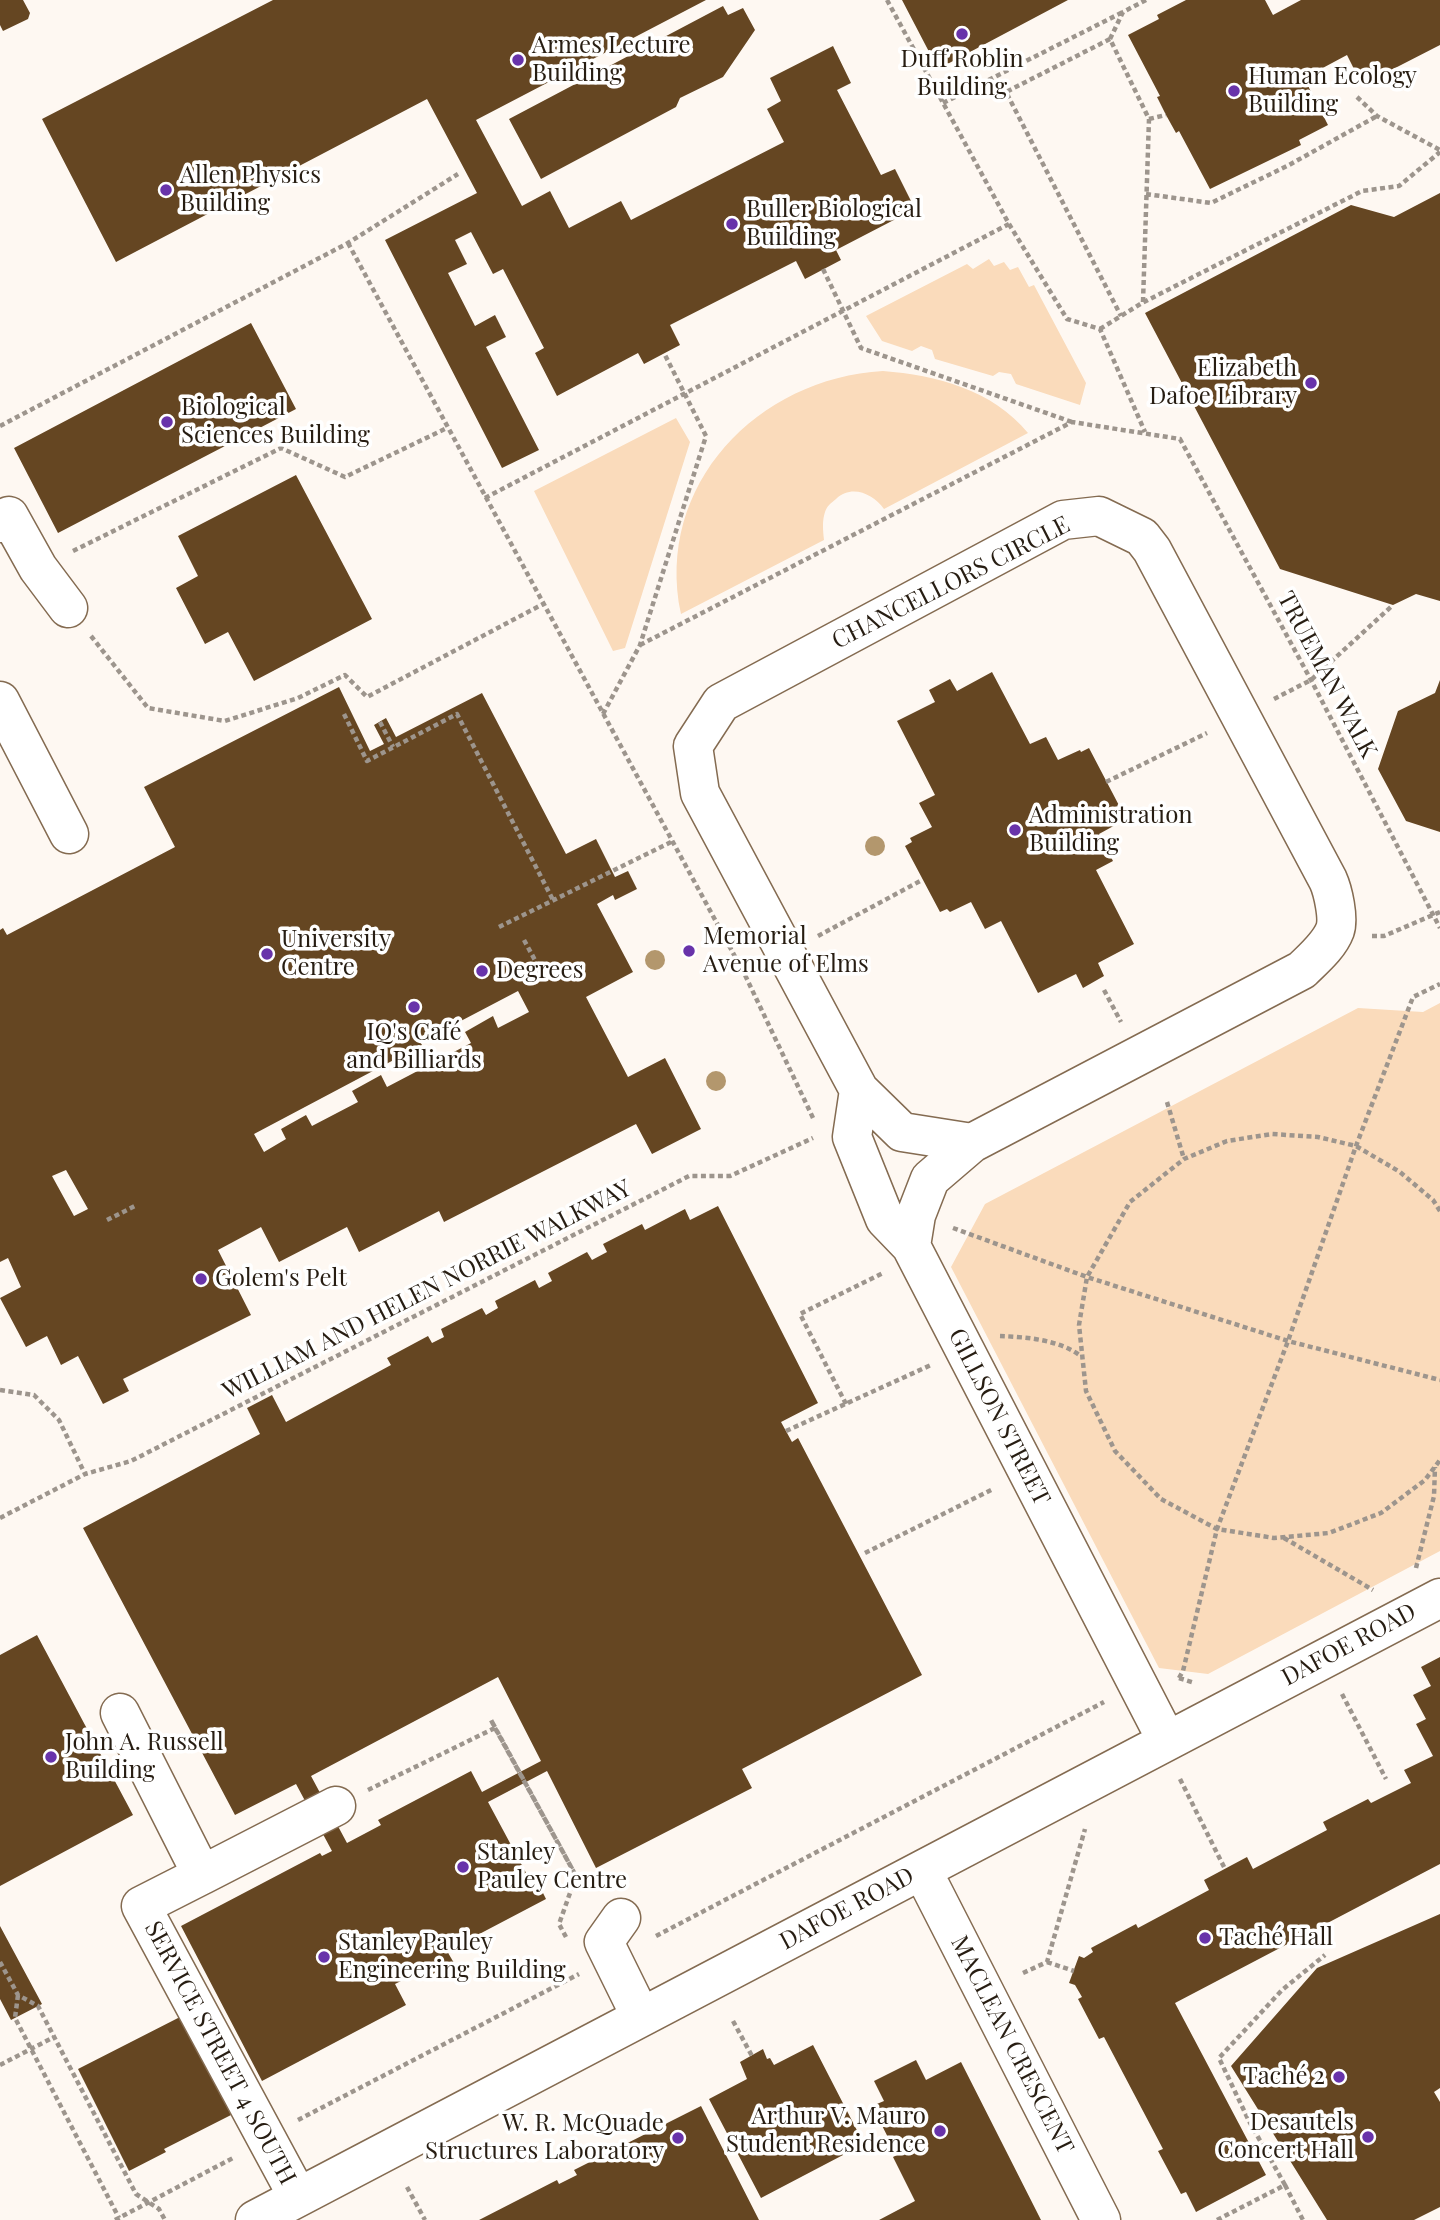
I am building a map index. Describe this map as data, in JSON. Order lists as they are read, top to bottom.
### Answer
{
  "streets": {
    "street": [
      "CHANCELLORS CIRCLE",
      "GILLSON STREET",
      "DAFOE ROAD",
      "MACLEAN CRESCENT",
      "SERVICE STREET 4 SOUTH"
    ],
    "path": ["TRUEMAN WALK", "WILLIAM AND HELEN NORRIE WALKWAY"]
  },
  "crossings": [
    ["CHANCELLORS CIRCLE", "GILLSON STREET"],
    ["GILLSON STREET", "DAFOE ROAD"],
    ["DAFOE ROAD", "MACLEAN CRESCENT"],
    ["DAFOE ROAD", "SERVICE STREET 4 SOUTH"]
  ],
  "places": [
    "Duff Roblin Building",
    "Armes Lecture Building",
    "Human Ecology Building",
    "Allen Physics Building",
    "Buller Biological Building",
    "Elizabeth Dafoe Library",
    "Biological Sciences Building",
    "Administration Building",
    "Memorial Avenue of Elms",
    "University Centre",
    "Degrees",
    "IQ's Café and Billiards",
    "Golem's Pelt",
    "John A. Russell Building",
    "Stanley Pauley Centre",
    "Taché Hall",
    "Stanley Pauley Engineering Building",
    "Taché 2",
    "Arthur V. Mauro Student Residence",
    "Desautels Concert Hall",
    "W. R. McQuade Structures Laboratory"
  ]
}
